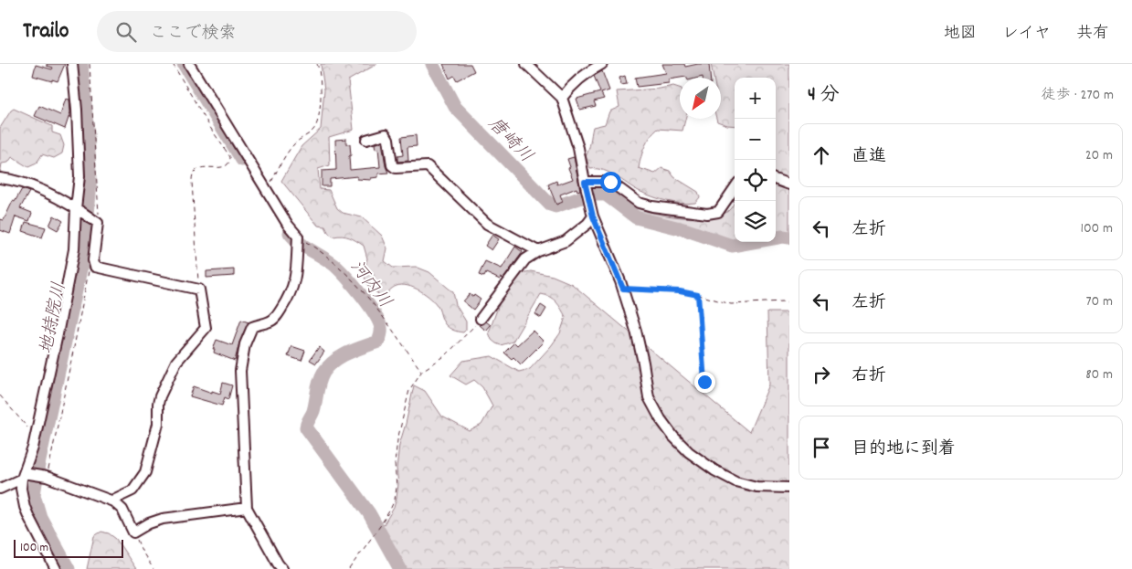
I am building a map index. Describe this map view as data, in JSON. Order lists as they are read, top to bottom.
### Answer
{
  "water": ["唐崎川", "河内川", "地持院川"],
  "scale_bar": "100 m",
  "north": "bottom left",
  "page": {
    "header": "Trailo",
    "search": "ここで検索",
    "nav": ["地図", "レイヤ", "共有"],
    "heading": ["4 分", "徒歩 · 270 m"],
    "map_buttons": ["+", "−"],
    "list": [
      ["直進", "20 m"],
      ["左折", "100 m"],
      ["左折", "70 m"],
      ["右折", "80 m"],
      "目的地に到着"
    ],
    "scale": "100 m"
  }
}
